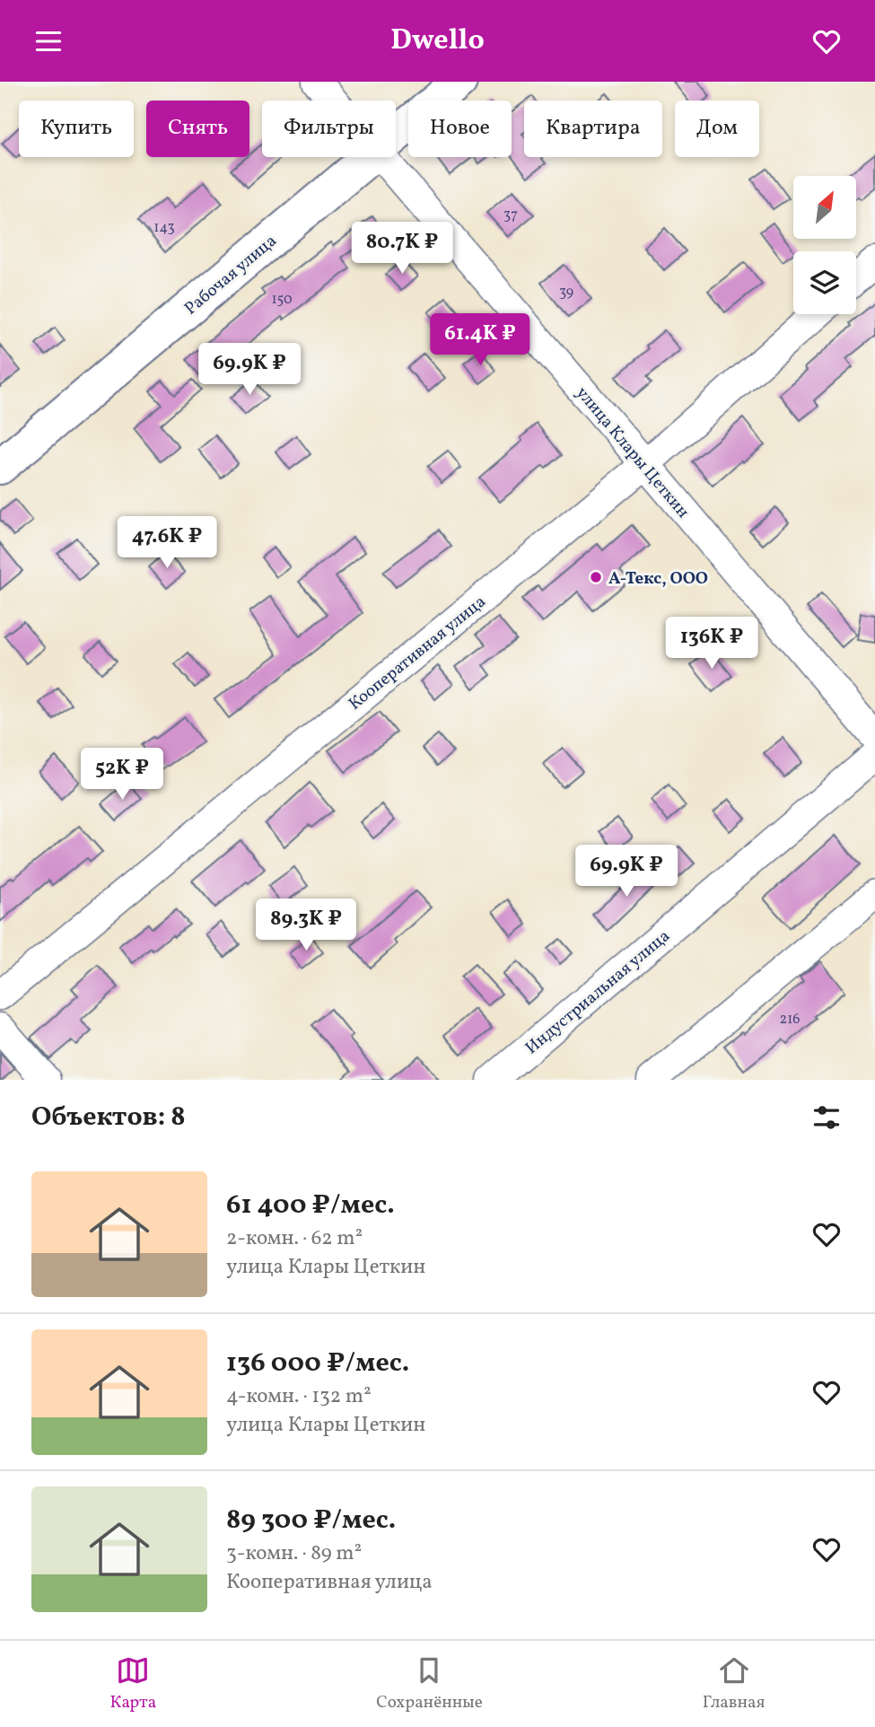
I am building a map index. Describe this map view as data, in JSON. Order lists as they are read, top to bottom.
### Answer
{
  "streets": {
    "main road": ["Рабочая улица"],
    "street": ["улица Клары Цеткин", "Кооперативная улица", "Индустриальная улица"]
  },
  "crossings": [
    ["улица Клары Цеткин", "Кооперативная улица"]
  ],
  "places": ["А-Текс, ООО"],
  "house_numbers": [
    "37",
    "143",
    "39",
    "150",
    "216"
  ],
  "north": "top right",
  "page": {
    "header": "Dwello",
    "chip": [
      "Купить",
      "Снять",
      "Фильтры",
      "Новое",
      "Квартира",
      "Дом"
    ],
    "price": [
      "80.7K ₽",
      "61.4K ₽",
      "69.9K ₽",
      "47.6K ₽",
      "136K ₽",
      "52K ₽",
      "69.9K ₽",
      "89.3K ₽"
    ],
    "heading": "Объектов: 8",
    "list": [
      {
        "name": "61 400 ₽/мес.",
        "note": "2-комн. · 62 m² · улица Клары Цеткин"
      },
      {
        "name": "136 000 ₽/мес.",
        "note": "4-комн. · 132 m² · улица Клары Цеткин"
      },
      {
        "name": "89 300 ₽/мес.",
        "note": "3-комн. · 89 m² · Кооперативная улица"
      }
    ],
    "tabs": ["Карта", "Сохранённые", "Главная"]
  }
}
